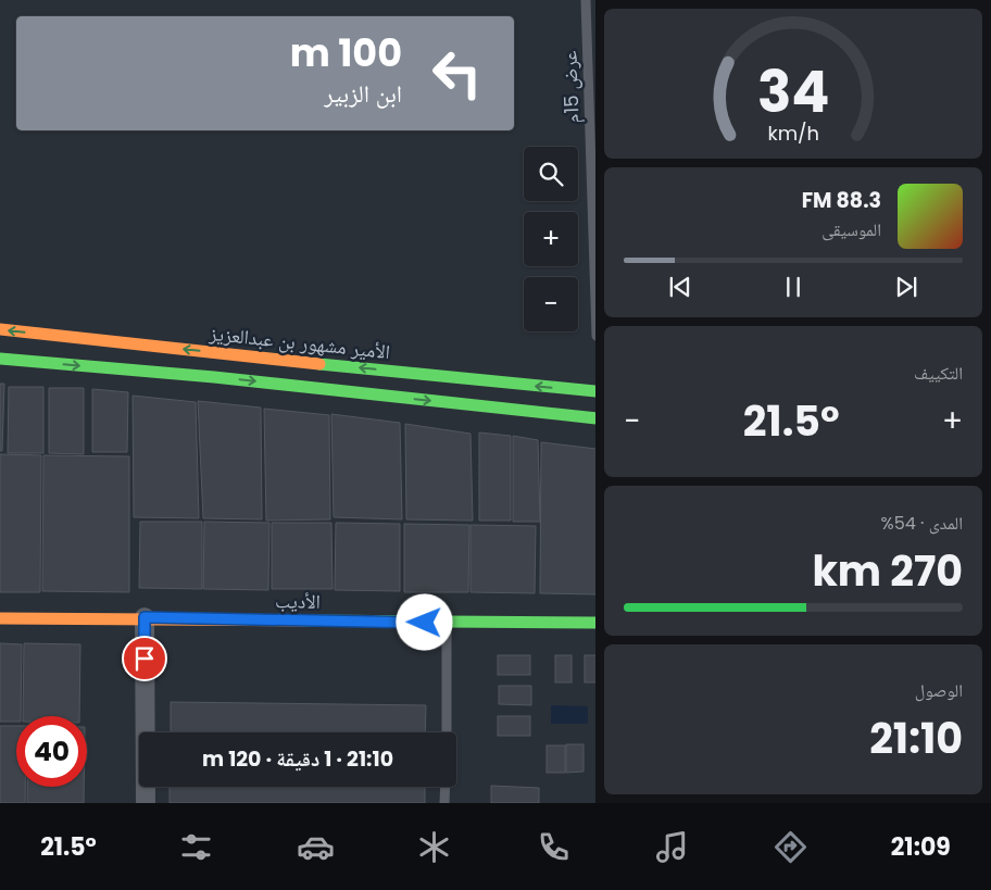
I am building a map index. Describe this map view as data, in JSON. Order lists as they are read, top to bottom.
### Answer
{
  "streets": {
    "street": ["الأمير مشهور بن عبدالعزيز", "الأديب"],
    "lane": ["عرض 15م"]
  },
  "page": {
    "turn": ["100 m", "ابن الزبير"],
    "map_buttons": ["+", "−"],
    "song": ["88.3 FM", "الموسيقى"],
    "tile": [
      "التكييف",
      ["المدى · 54%", "270 km"],
      ["الوصول", "21:10"]
    ],
    "heat": ["−", "21.5°", "+"],
    "limit": "40",
    "trip": "21:10 · 1 دقيقة · 120 m",
    "tabs": ["21:09", "21.5°"],
    "gauge": ["34", "km/h"]
  }
}
